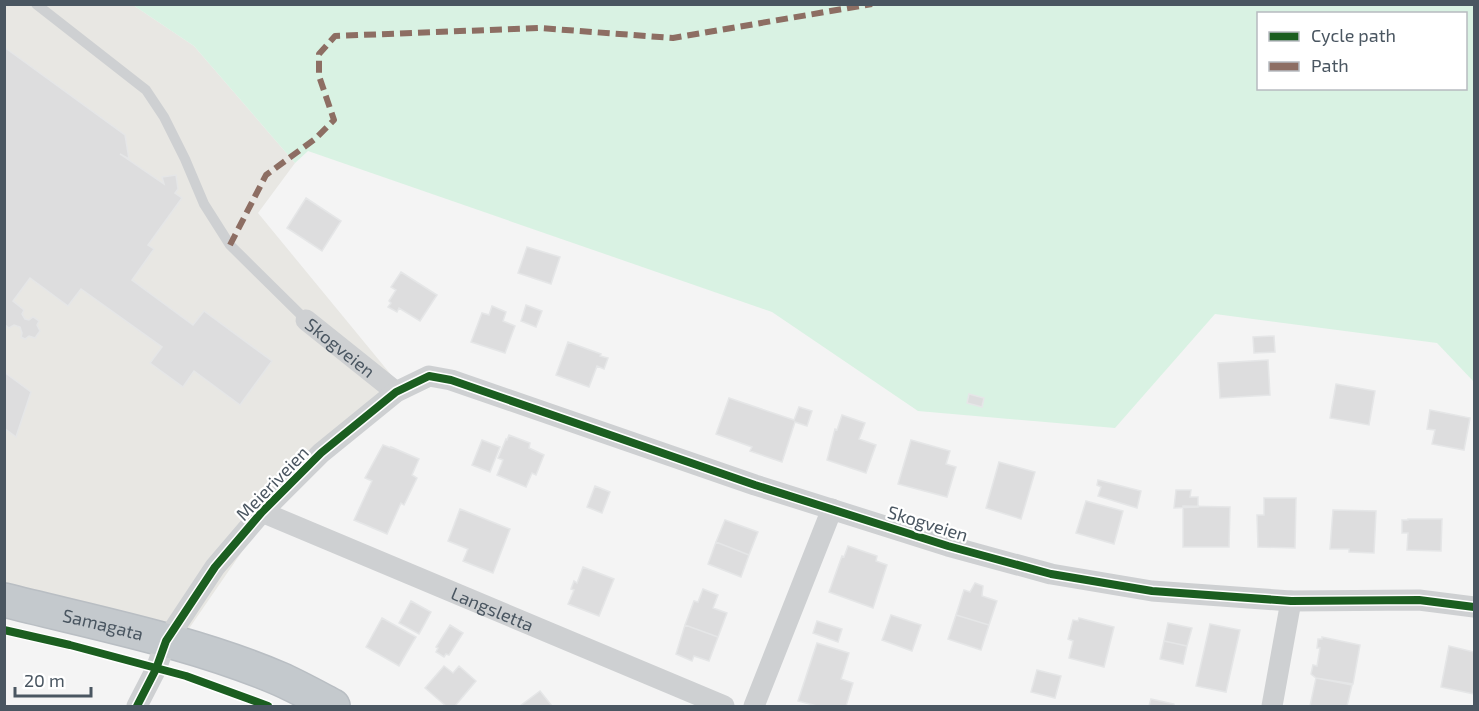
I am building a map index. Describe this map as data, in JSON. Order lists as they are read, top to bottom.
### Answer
{
  "streets": {
    "highway": ["Samagata"],
    "street": ["Skogveien", "Meieriveien", "Langsletta"]
  },
  "crossings": [
    ["Skogveien", "Meieriveien"],
    ["Meieriveien", "Langsletta"],
    ["Meieriveien", "Samagata"]
  ],
  "legend": ["Cycle path", "Path"],
  "scale_bar": "20 m"
}
